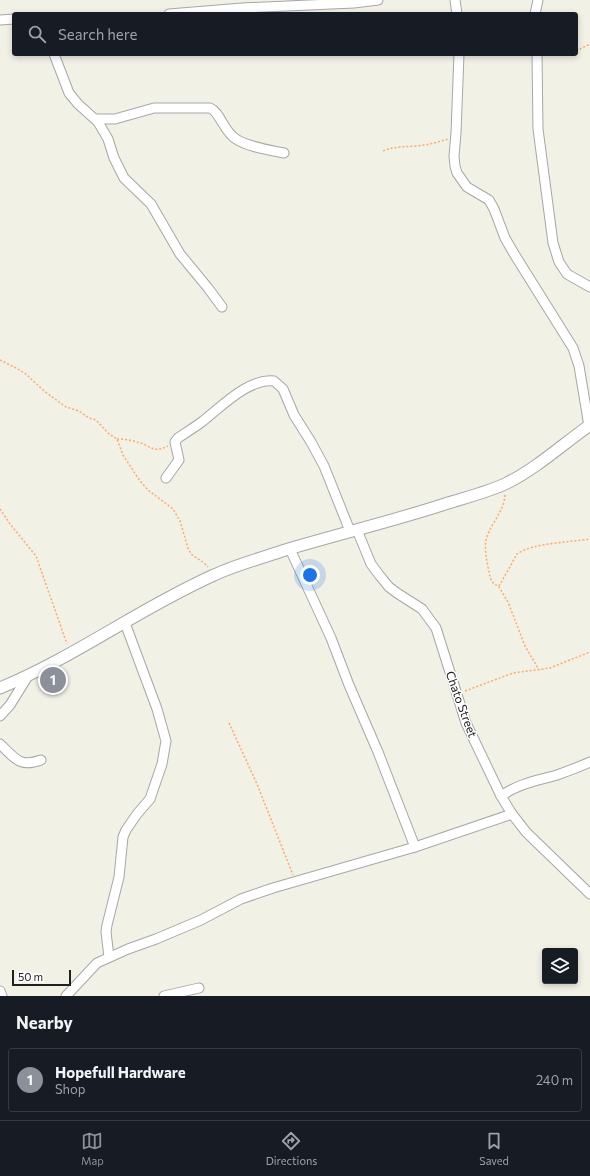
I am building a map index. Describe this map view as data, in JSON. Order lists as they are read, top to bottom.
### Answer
{
  "streets": {
    "street": ["Chato Street"]
  },
  "scale_bar": "50 m",
  "page": {
    "search": "Search here",
    "pins": "1",
    "scale": "50 m",
    "heading": "Nearby",
    "list": [
      {
        "mark": "1",
        "name": "Hopefull Hardware",
        "note": "Shop",
        "value": "240 m"
      }
    ],
    "nav": ["Map", "Directions", "Saved"]
  }
}
